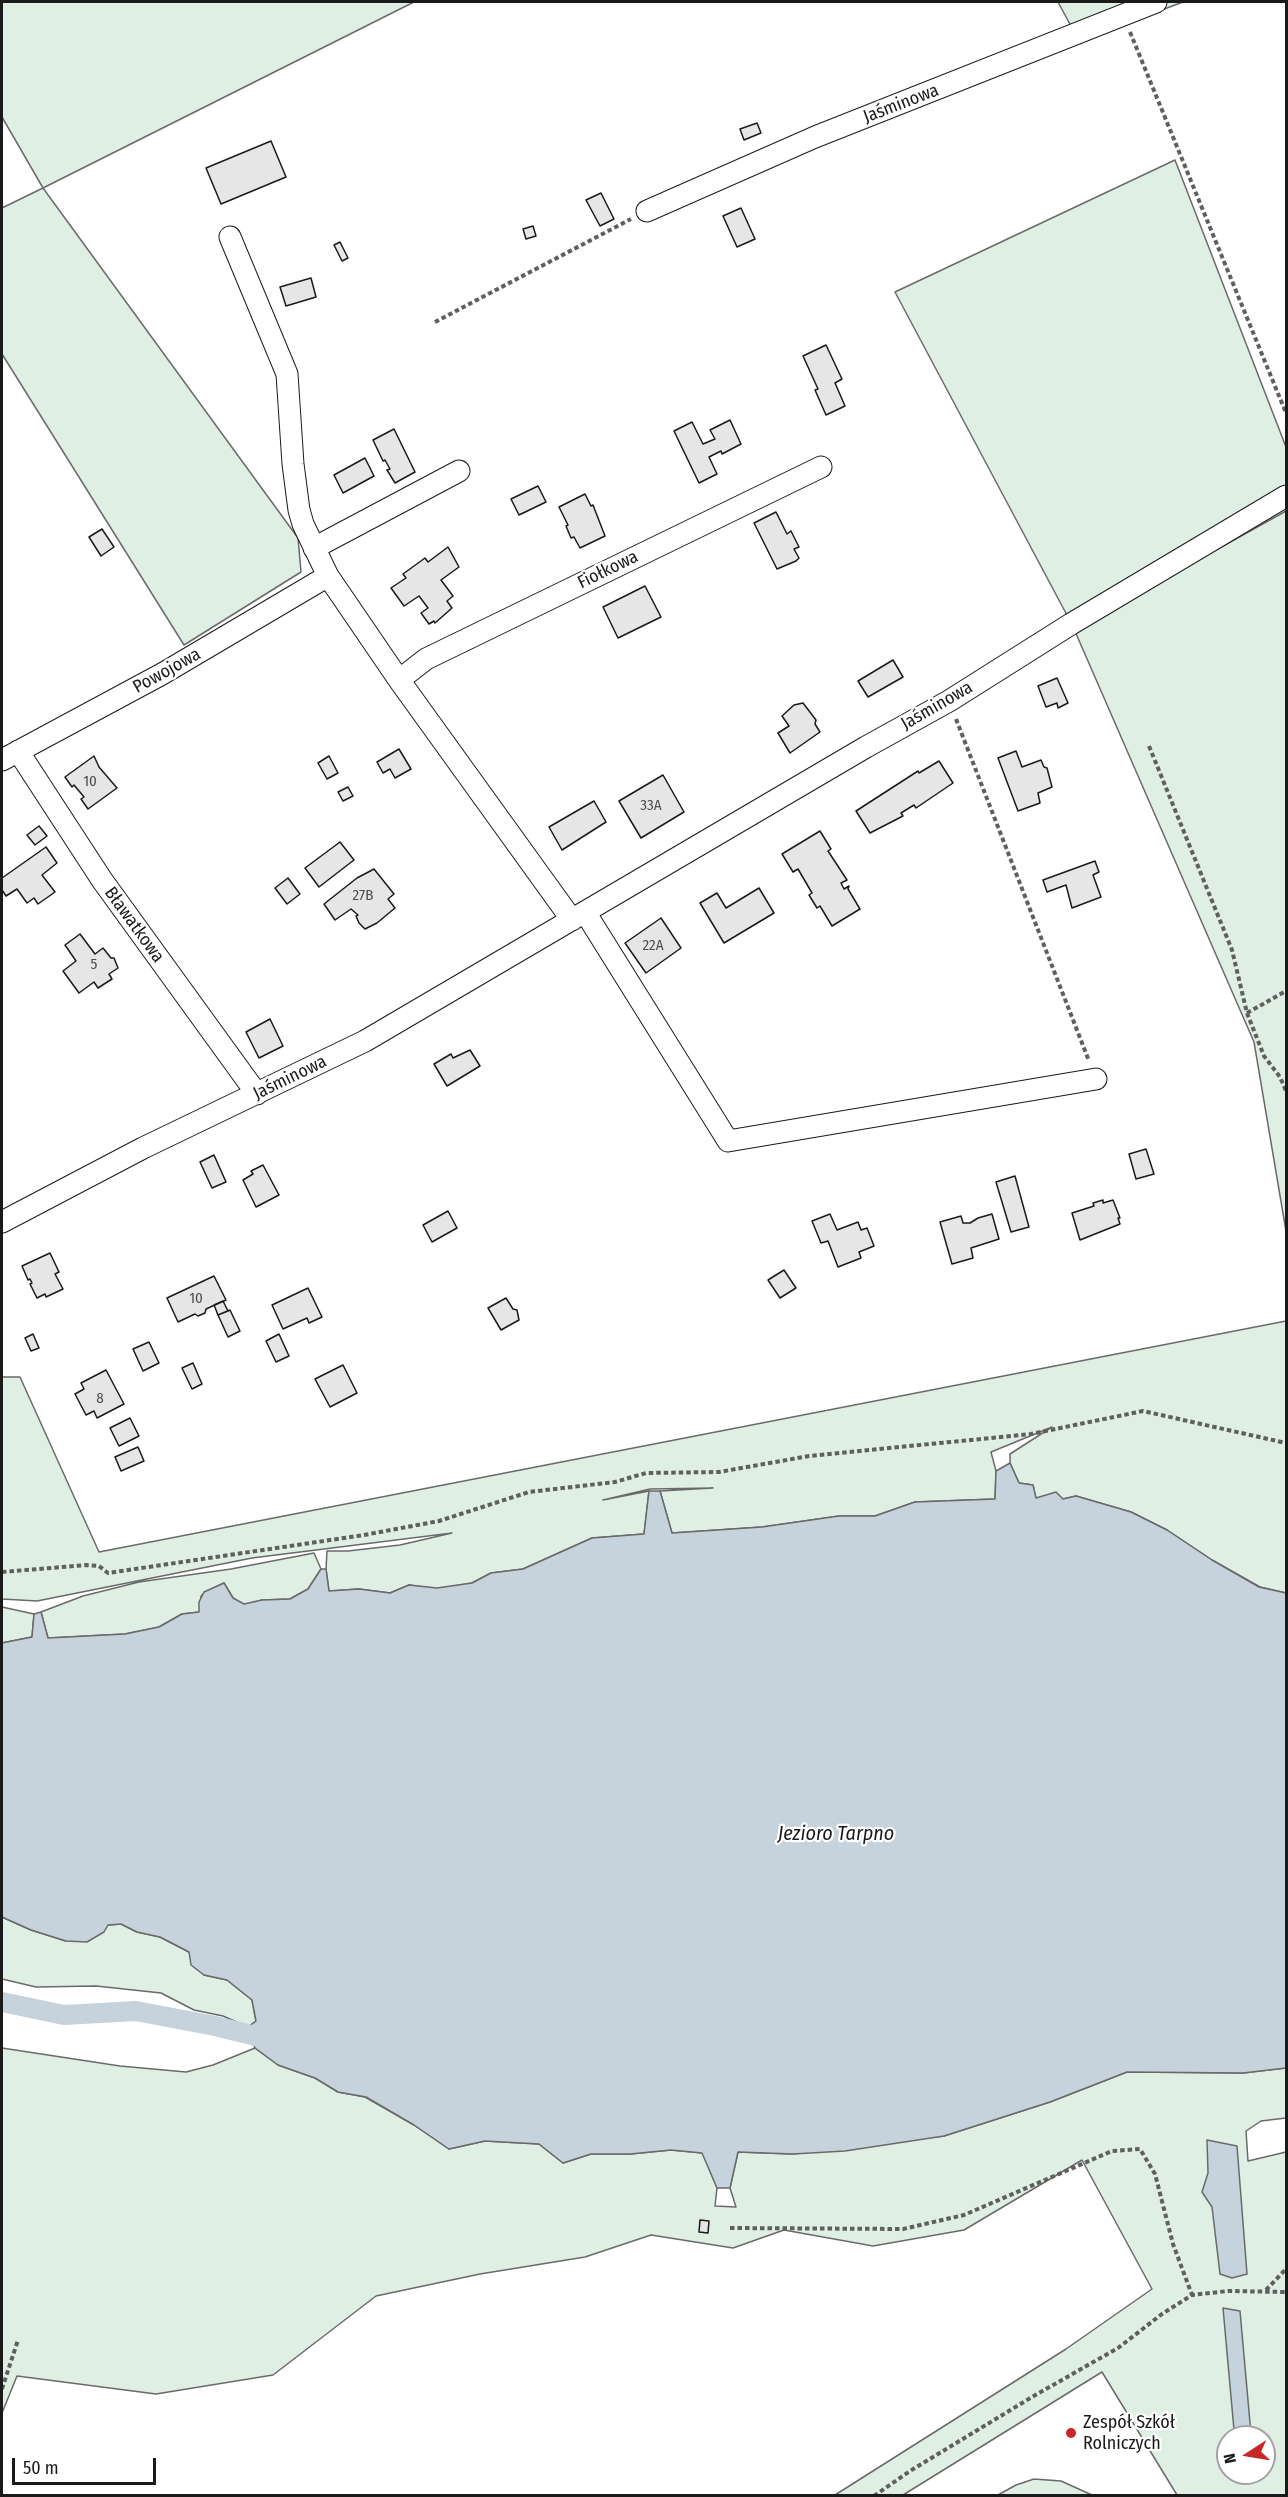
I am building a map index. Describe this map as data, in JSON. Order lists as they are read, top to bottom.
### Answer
{
  "streets": {
    "street": [
      "Jaśminowa",
      "Fiołkowa",
      "Powojowa",
      "Bławatkowa"
    ]
  },
  "crossings": [
    ["Jaśminowa", "Bławatkowa"],
    ["Powojowa", "Bławatkowa"]
  ],
  "water": ["Jezioro Tarpno"],
  "places": ["Zespół Szkół Rolniczych"],
  "house_numbers": [
    "10",
    "33A",
    "27B",
    "22A",
    "5",
    "10",
    "8"
  ],
  "scale_bar": "50 m",
  "north": "left"
}
